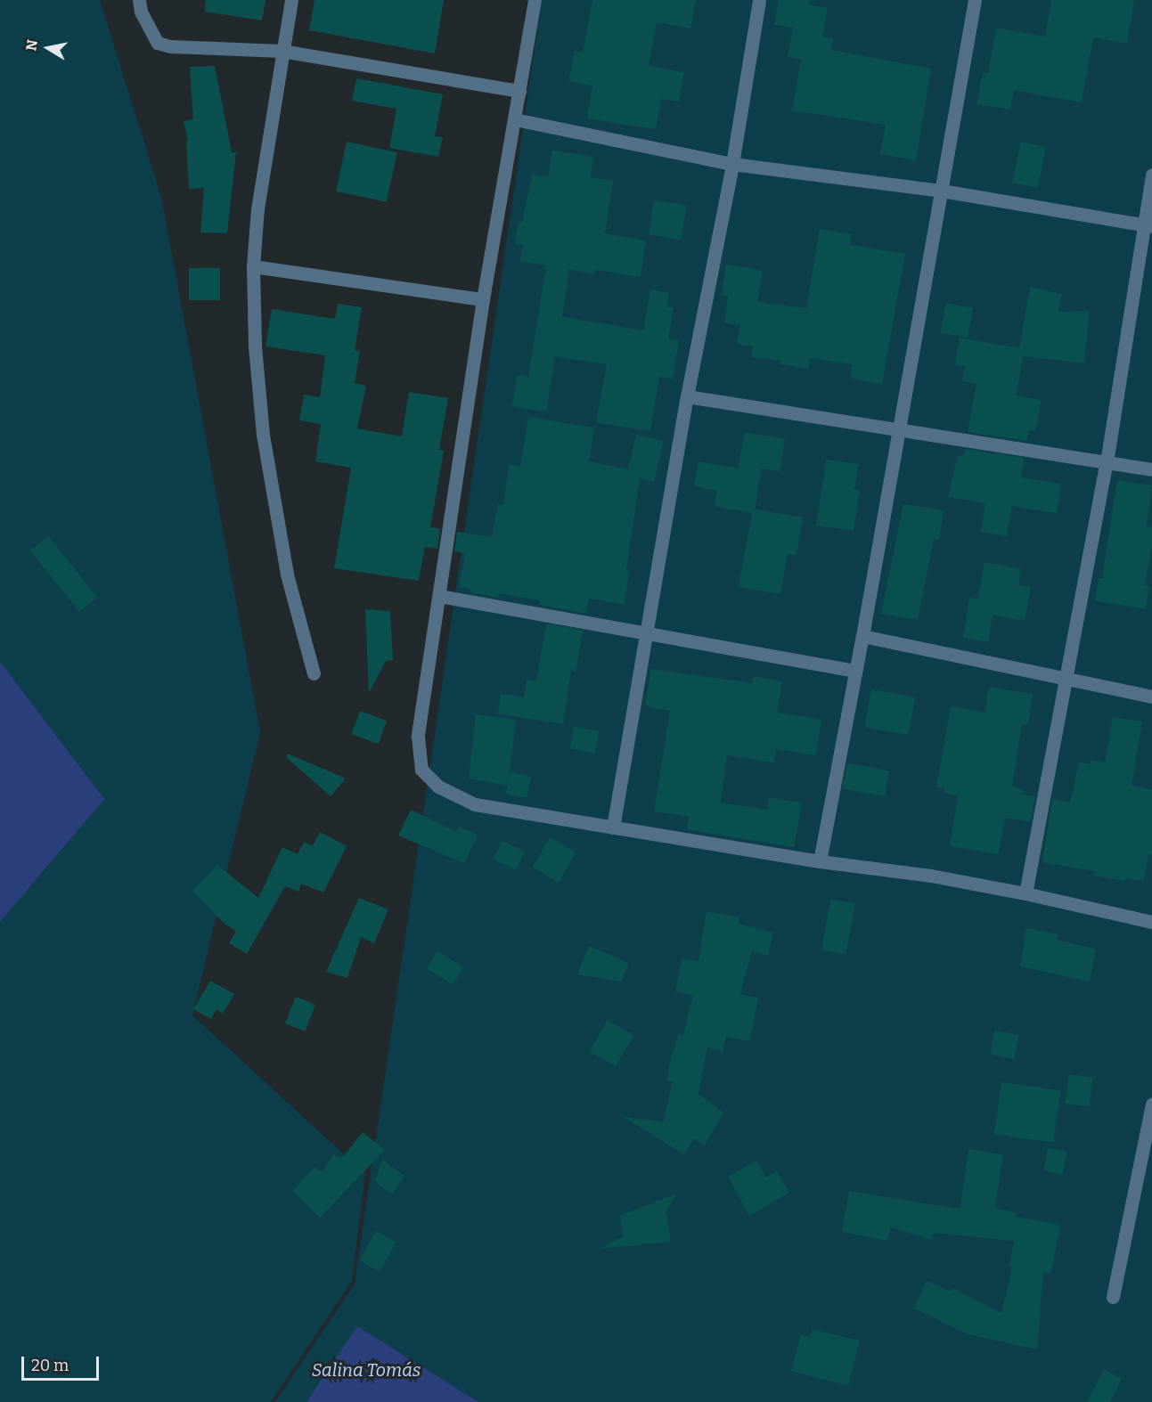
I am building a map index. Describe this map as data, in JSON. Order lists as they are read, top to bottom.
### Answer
{
  "water": ["Salina Tomás"],
  "scale_bar": "20 m",
  "north": "left"
}
